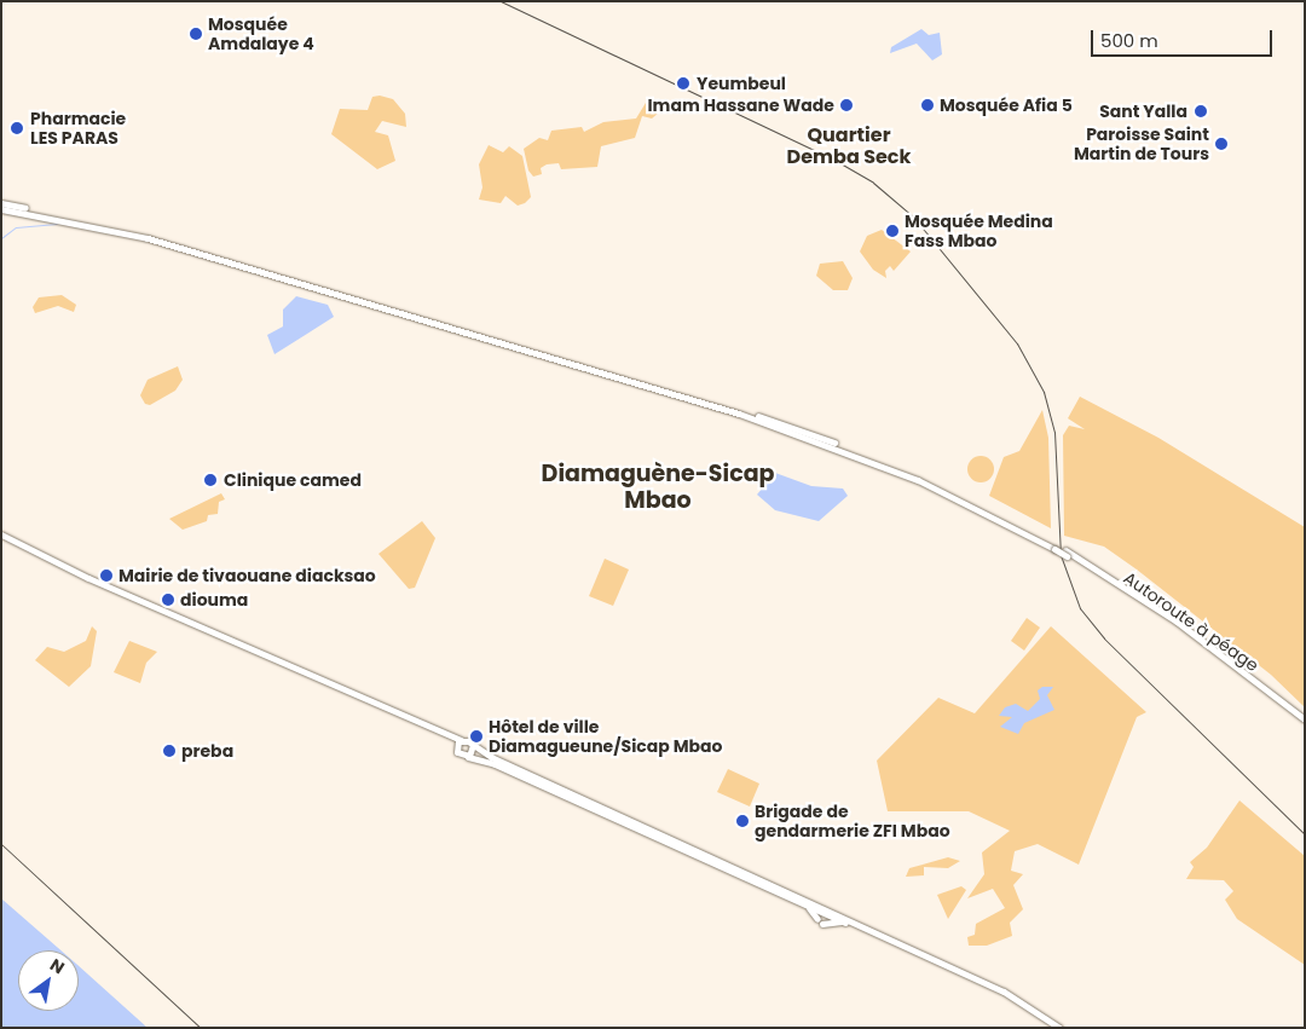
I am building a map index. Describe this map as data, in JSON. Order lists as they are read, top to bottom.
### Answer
{
  "streets": {
    "highway": ["Autoroute à péage"]
  },
  "districts": ["Quartier Demba Seck", "Diamaguène-Sicap Mbao"],
  "places": [
    "Mosquée Amdalaye 4",
    "Yeumbeul",
    "Imam Hassane Wade",
    "Mosquée Afia 5",
    "Sant Yalla",
    "Pharmacie LES PARAS",
    "Paroisse Saint Martin de Tours",
    "Mosquée Medina Fass Mbao",
    "Clinique camed",
    "Mairie de tivaouane diacksao",
    "diouma",
    "Hôtel de ville Diamagueune/Sicap Mbao",
    "preba",
    "Brigade de gendarmerie ZFI Mbao"
  ],
  "scale_bar": "500 m",
  "north": "top right"
}
